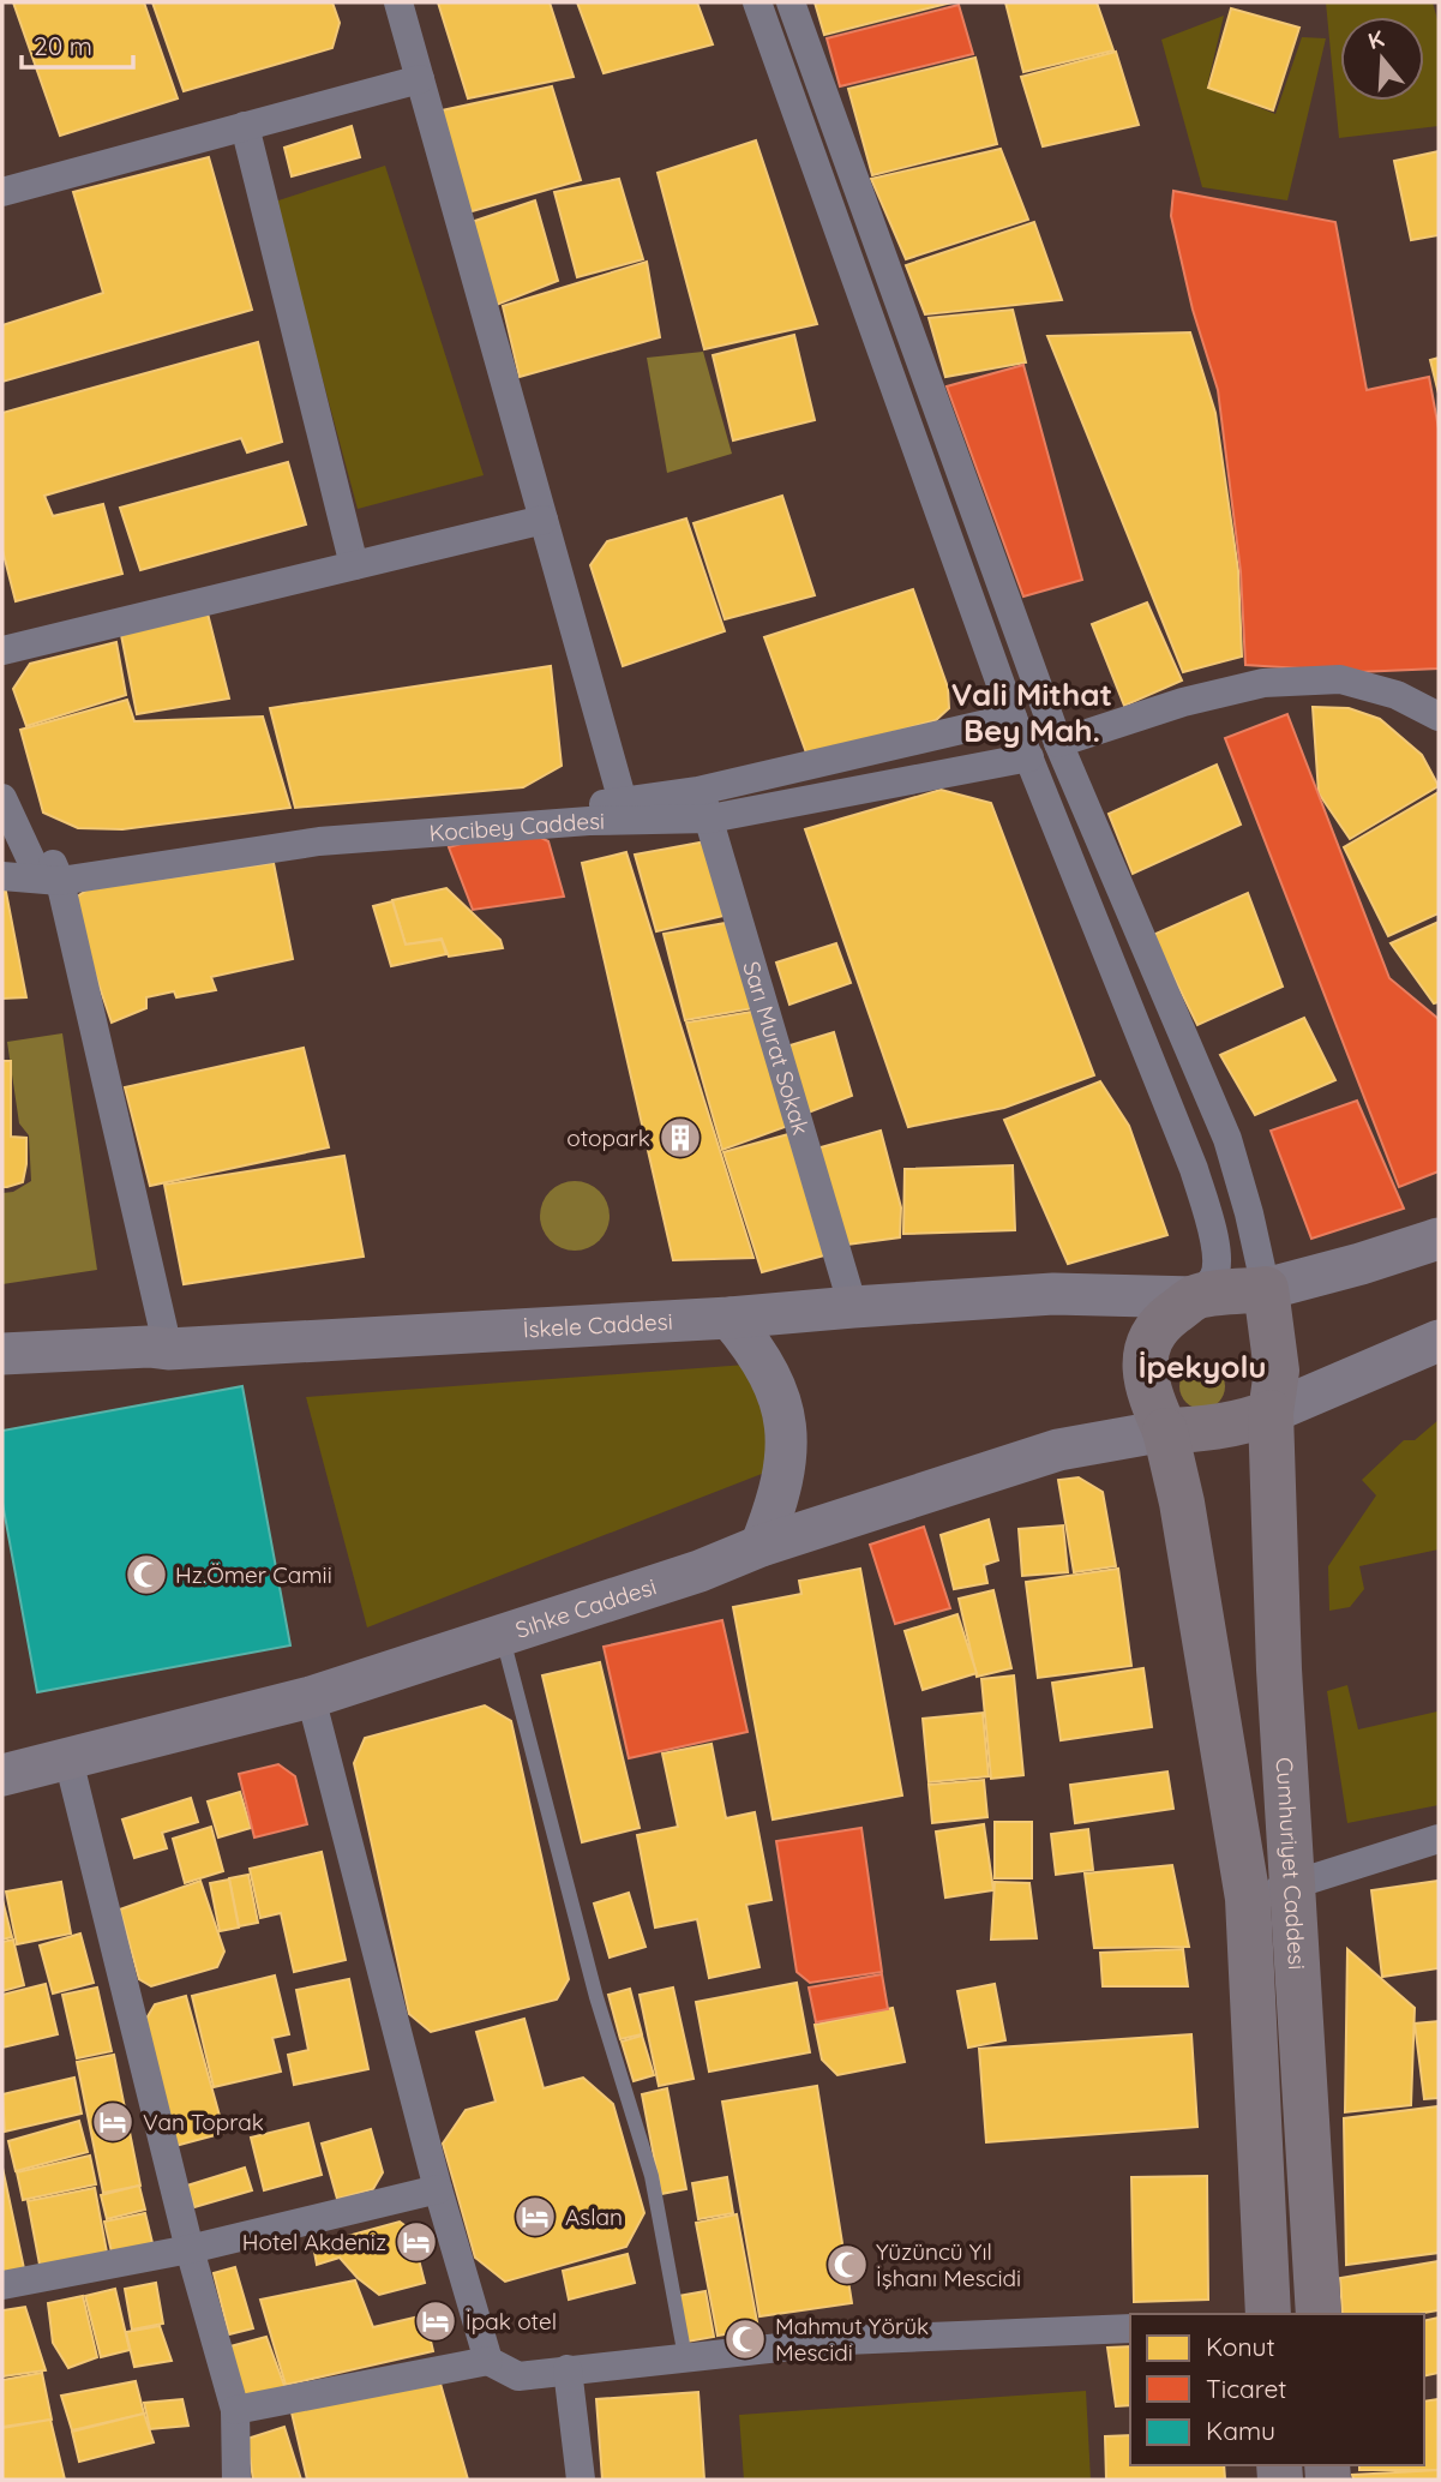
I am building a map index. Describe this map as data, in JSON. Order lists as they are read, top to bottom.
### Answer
{
  "streets": {
    "main road": ["İskele Caddesi", "Sıhke Caddesi", "Cumhuriyet Caddesi"],
    "street": ["Kocibey Caddesi", "Sarı Murat Sokak"]
  },
  "crossings": [
    ["Kocibey Caddesi", "Sarı Murat Sokak"],
    ["Sarı Murat Sokak", "İskele Caddesi"],
    ["İskele Caddesi", "Sıhke Caddesi"],
    ["İskele Caddesi", "Cumhuriyet Caddesi"],
    ["Sıhke Caddesi", "Cumhuriyet Caddesi"]
  ],
  "districts": ["Vali Mithat Bey Mah.", "İpekyolu"],
  "places": {
    "building": ["otopark"],
    "mosque": ["Hz.Ömer Camii", "Yüzüncü Yıl İşhanı Mescidi", "Mahmut Yörük Mescidi"],
    "hotel": [
      "Van Toprak",
      "Aslan",
      "Hotel Akdeniz",
      "İpak otel"
    ]
  },
  "legend": ["Konut", "Ticaret", "Kamu"],
  "scale_bar": "20 m",
  "north": "top"
}
